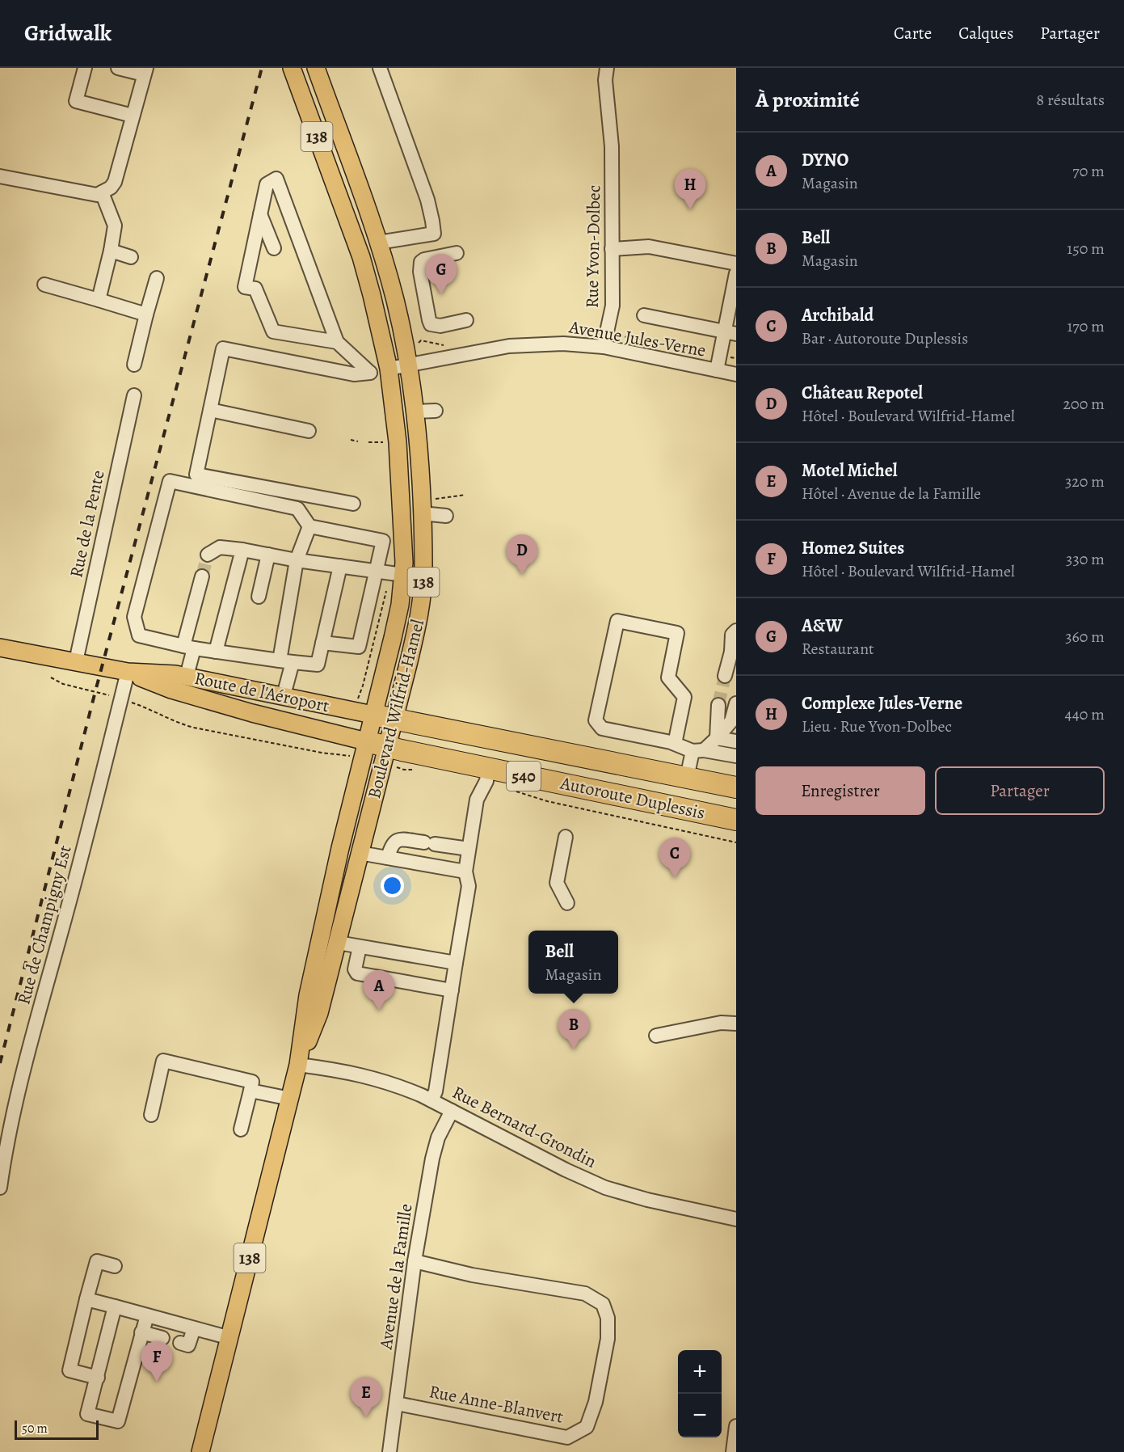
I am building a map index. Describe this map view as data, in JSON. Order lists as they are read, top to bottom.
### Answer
{
  "streets": {
    "highway": ["Route de l'Aéroport", "540", "Autoroute Duplessis"],
    "main road": ["138", "Boulevard Wilfrid-Hamel"],
    "street": [
      "Rue Yvon-Dolbec",
      "Avenue Jules-Verne",
      "Rue de la Pente",
      "Rue de Champigny Est",
      "Rue Bernard-Grondin",
      "Avenue de la Famille",
      "Rue Anne-Blanvert"
    ]
  },
  "crossings": [
    ["Rue Yvon-Dolbec", "Avenue Jules-Verne"],
    ["Avenue Jules-Verne", "Boulevard Wilfrid-Hamel"],
    ["Rue de la Pente", "Route de l'Aéroport"],
    ["Route de l'Aéroport", "Boulevard Wilfrid-Hamel"],
    ["Route de l'Aéroport", "Autoroute Duplessis"],
    ["Route de l'Aéroport", "Rue de Champigny Est"],
    ["Boulevard Wilfrid-Hamel", "Autoroute Duplessis"],
    ["Boulevard Wilfrid-Hamel", "Rue Bernard-Grondin"],
    ["Rue Bernard-Grondin", "Avenue de la Famille"],
    ["Avenue de la Famille", "Rue Anne-Blanvert"]
  ],
  "scale_bar": "50 m",
  "page": {
    "header": "Gridwalk",
    "nav": ["Carte", "Calques", "Partager"],
    "heading": ["À proximité", "8 résultats"],
    "list": [
      {
        "mark": "A",
        "name": "DYNO",
        "note": "Magasin",
        "value": "70 m"
      },
      {
        "mark": "B",
        "name": "Bell",
        "note": "Magasin",
        "value": "150 m"
      },
      {
        "mark": "C",
        "name": "Archibald",
        "note": "Bar · Autoroute Duplessis",
        "value": "170 m"
      },
      {
        "mark": "D",
        "name": "Château Repotel",
        "note": "Hôtel · Boulevard Wilfrid-Hamel",
        "value": "200 m"
      },
      {
        "mark": "E",
        "name": "Motel Michel",
        "note": "Hôtel · Avenue de la Famille",
        "value": "320 m"
      },
      {
        "mark": "F",
        "name": "Home2 Suites",
        "note": "Hôtel · Boulevard Wilfrid-Hamel",
        "value": "330 m"
      },
      {
        "mark": "G",
        "name": "A&W",
        "note": "Restaurant",
        "value": "360 m"
      },
      {
        "mark": "H",
        "name": "Complexe Jules-Verne",
        "note": "Lieu · Rue Yvon-Dolbec",
        "value": "440 m"
      }
    ],
    "pins": [
      "H",
      "G",
      "D",
      "C",
      "A",
      "B",
      "F",
      "E"
    ],
    "buttons": ["Enregistrer", "Partager"],
    "popup": ["Bell", "Magasin"],
    "map_buttons": ["+", "−"],
    "scale": "50 m"
  }
}
